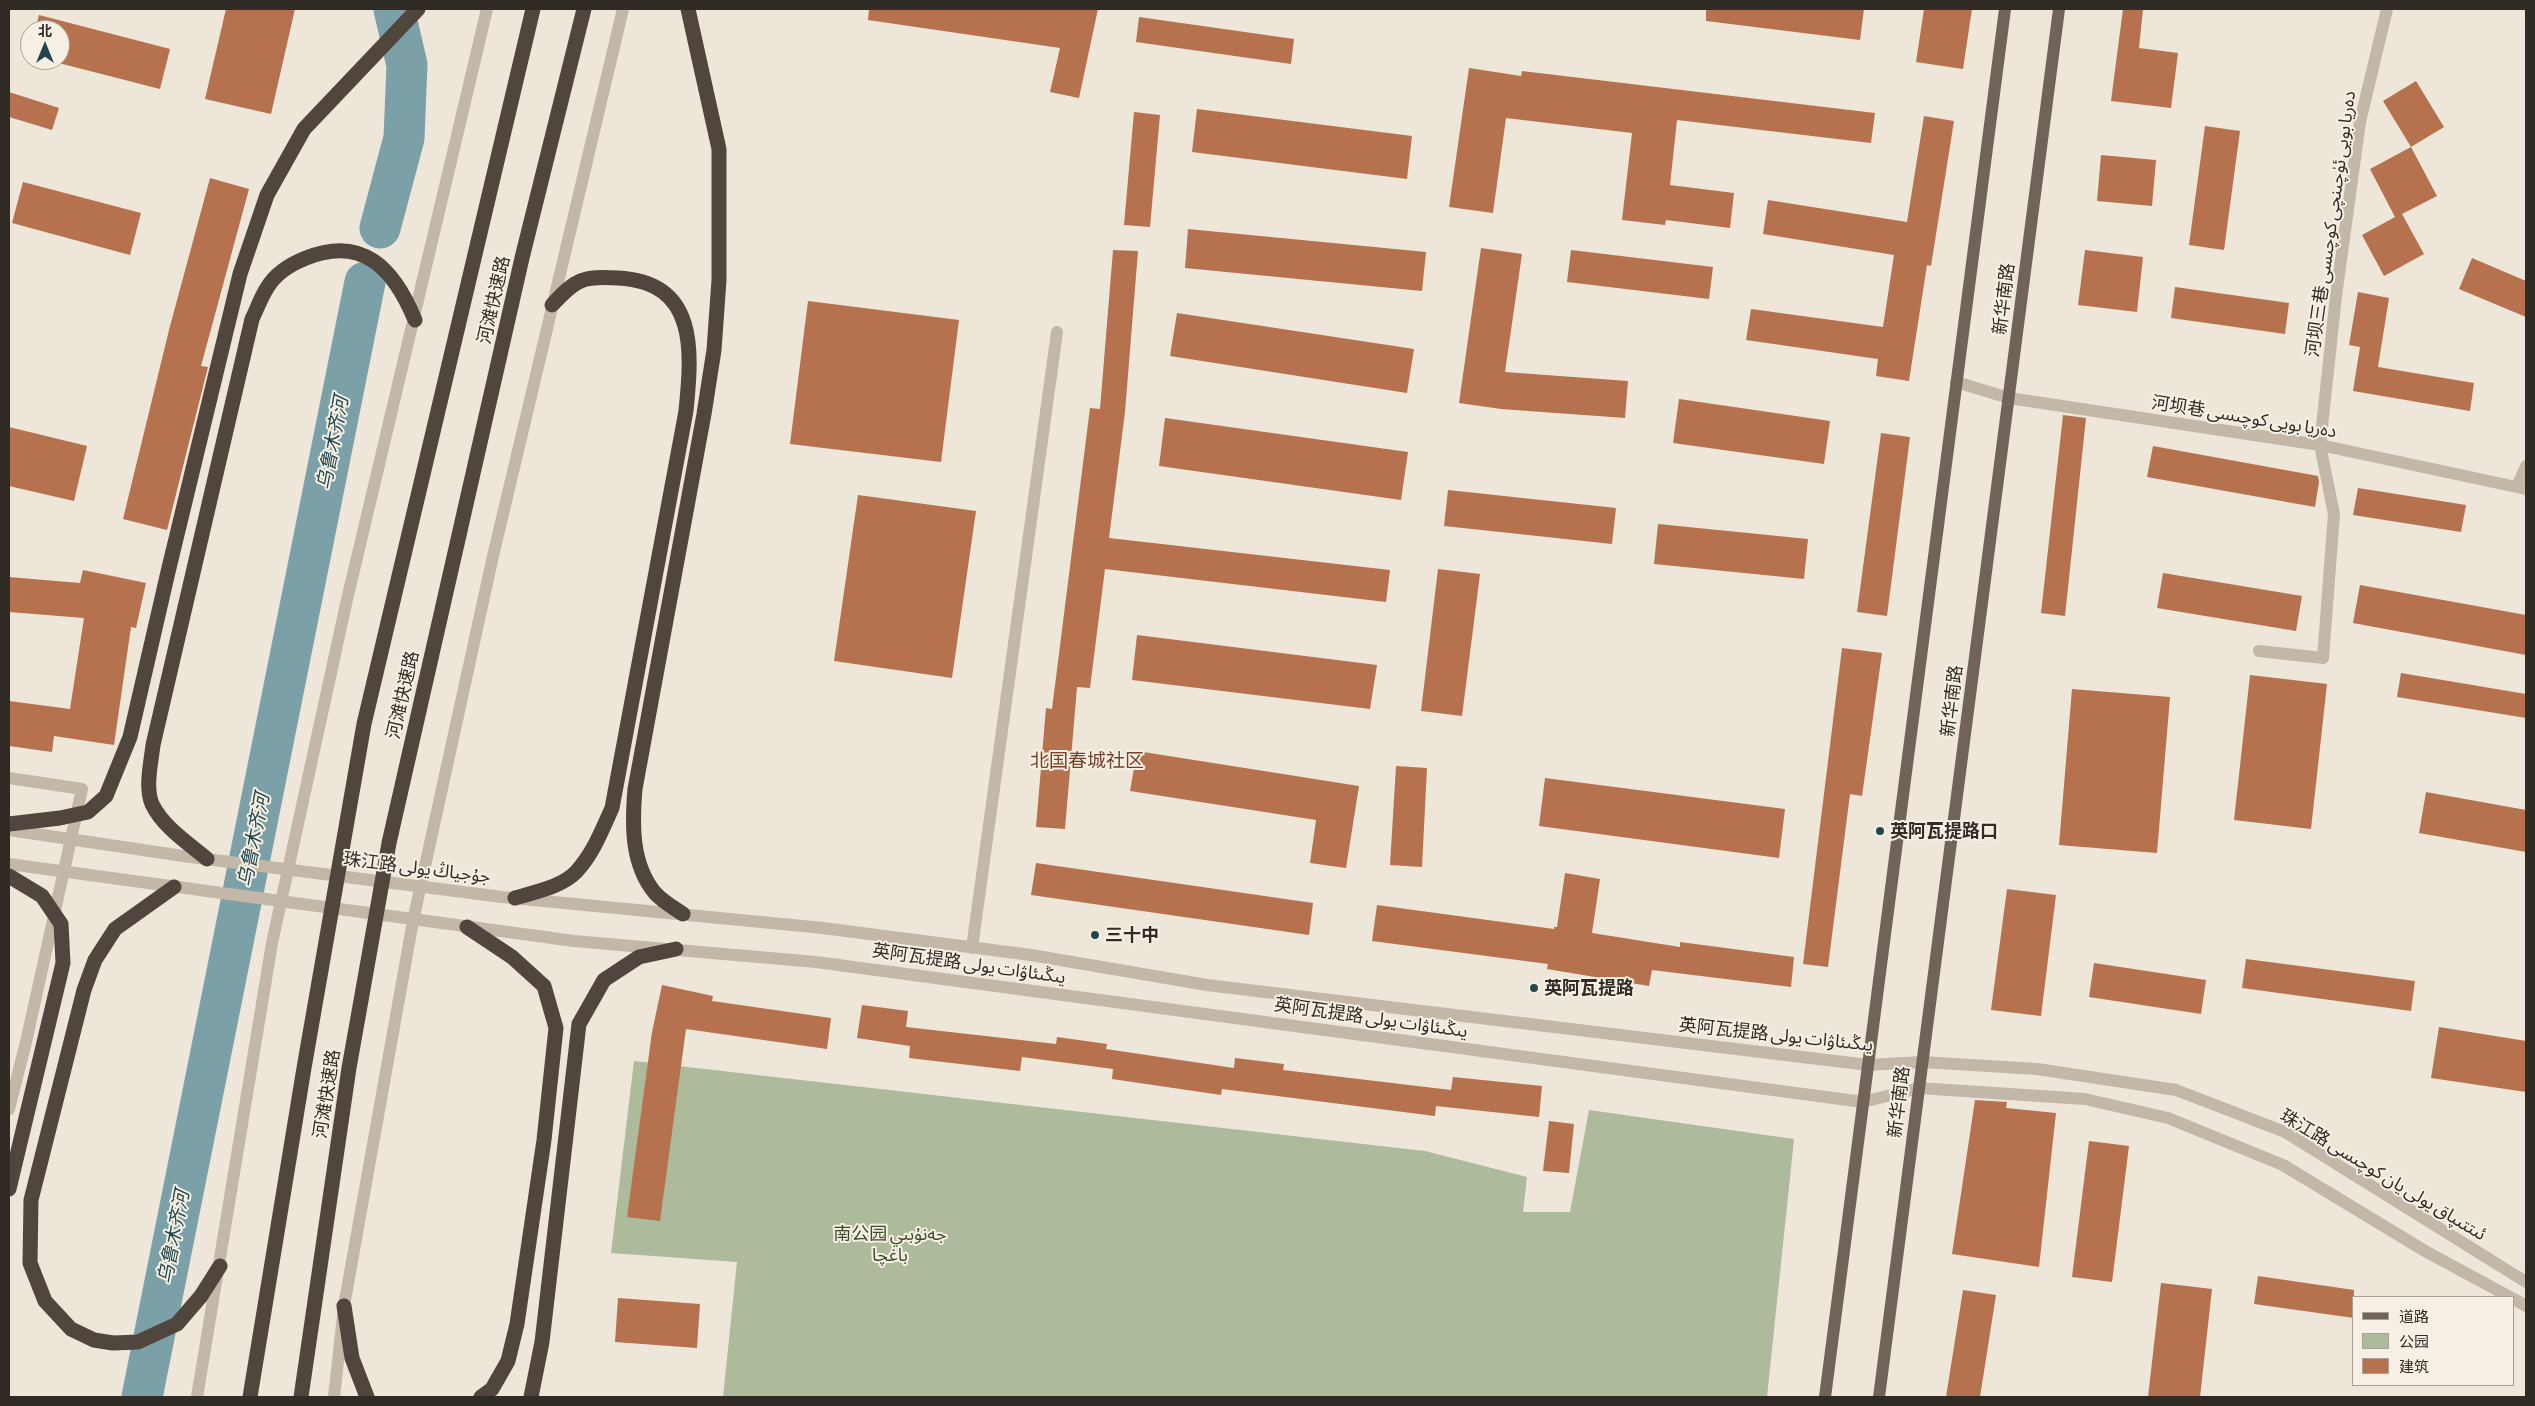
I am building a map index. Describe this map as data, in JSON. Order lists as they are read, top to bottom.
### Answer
{
  "streets": {
    "highway": ["河滩快速路"],
    "main road": ["新华南路"],
    "street": [
      "河坝三巷 دەريا بويى ئۈچىنچى كوچىسى",
      "河坝巷 دەريا بويى كوچىسى",
      "珠江路 جۇجياڭ يولى",
      "英阿瓦提路 يىڭىئاۋات يولى",
      "珠江路 ئىتتىپاق يولى يان كوچىسى"
    ]
  },
  "crossings": [
    ["河坝三巷 دەريا بويى ئۈچىنچى كوچىسى", "河坝巷 دەريا بويى كوچىسى"],
    ["新华南路", "河坝巷 دەريا بويى كوچىسى"],
    ["新华南路", "英阿瓦提路 يىڭىئاۋات يولى"],
    ["新华南路", "珠江路 ئىتتىپاق يولى يان كوچىسى"],
    ["珠江路 جۇجياڭ يولى", "英阿瓦提路 يىڭىئاۋات يولى"],
    ["英阿瓦提路 يىڭىئاۋات يولى", "珠江路 ئىتتىپاق يولى يان كوچىسى"]
  ],
  "districts": ["北国春城社区"],
  "water": ["乌鲁木齐河"],
  "parks": ["南公园 جەنۇبىي باغچا"],
  "places": ["英阿瓦提路口", "三十中", "英阿瓦提路"],
  "legend": ["道路", "公园", "建筑"],
  "north": "top"
}
